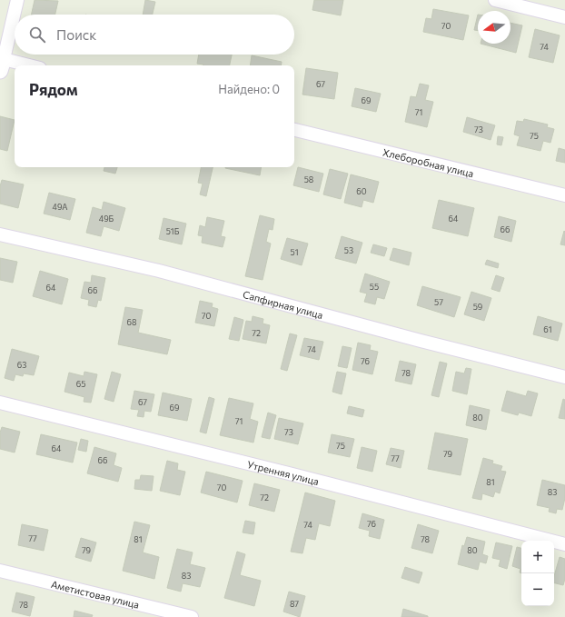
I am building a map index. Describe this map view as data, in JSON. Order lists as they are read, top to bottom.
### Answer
{
  "streets": {
    "street": [
      "Хлеборобная улица",
      "Сапфирная улица",
      "Утренняя улица",
      "Аметистовая улица"
    ]
  },
  "house_numbers": [
    "70",
    "74",
    "67",
    "69",
    "71",
    "73",
    "75",
    "58",
    "60",
    "49А",
    "49Б",
    "64",
    "66",
    "51Б",
    "53",
    "51",
    "55",
    "64",
    "66",
    "57",
    "59",
    "70",
    "68",
    "61",
    "72",
    "74",
    "76",
    "63",
    "78",
    "65",
    "67",
    "69",
    "80",
    "71",
    "73",
    "75",
    "64",
    "79",
    "77",
    "66",
    "81",
    "70",
    "83",
    "72",
    "76",
    "74",
    "77",
    "81",
    "78",
    "79",
    "80",
    "83",
    "87",
    "78"
  ],
  "north": "left",
  "page": {
    "search": "Поиск",
    "heading": ["Рядом", "Найдено: 0"],
    "map_buttons": ["+", "−"]
  }
}
